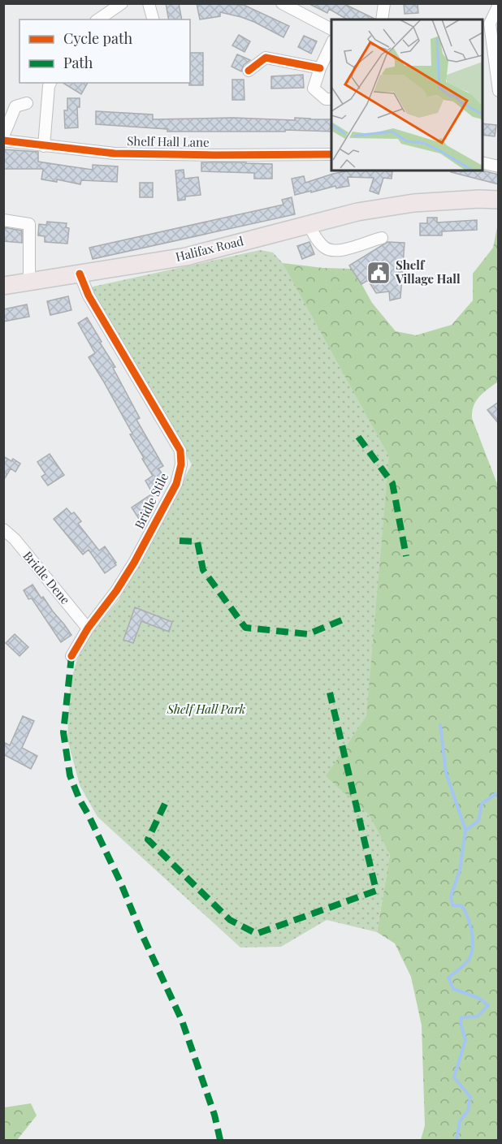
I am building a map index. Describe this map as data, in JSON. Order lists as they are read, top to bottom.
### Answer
{
  "streets": {
    "highway": ["Halifax Road"],
    "street": ["Shelf Hall Lane", "Bridle Stile", "Bridle Dene"]
  },
  "crossings": [
    ["Halifax Road", "Bridle Stile"],
    ["Bridle Stile", "Bridle Dene"]
  ],
  "parks": ["Shelf Hall Park"],
  "places": {
    "public building": ["Shelf Village Hall"]
  },
  "legend": ["Cycle path", "Path"]
}
